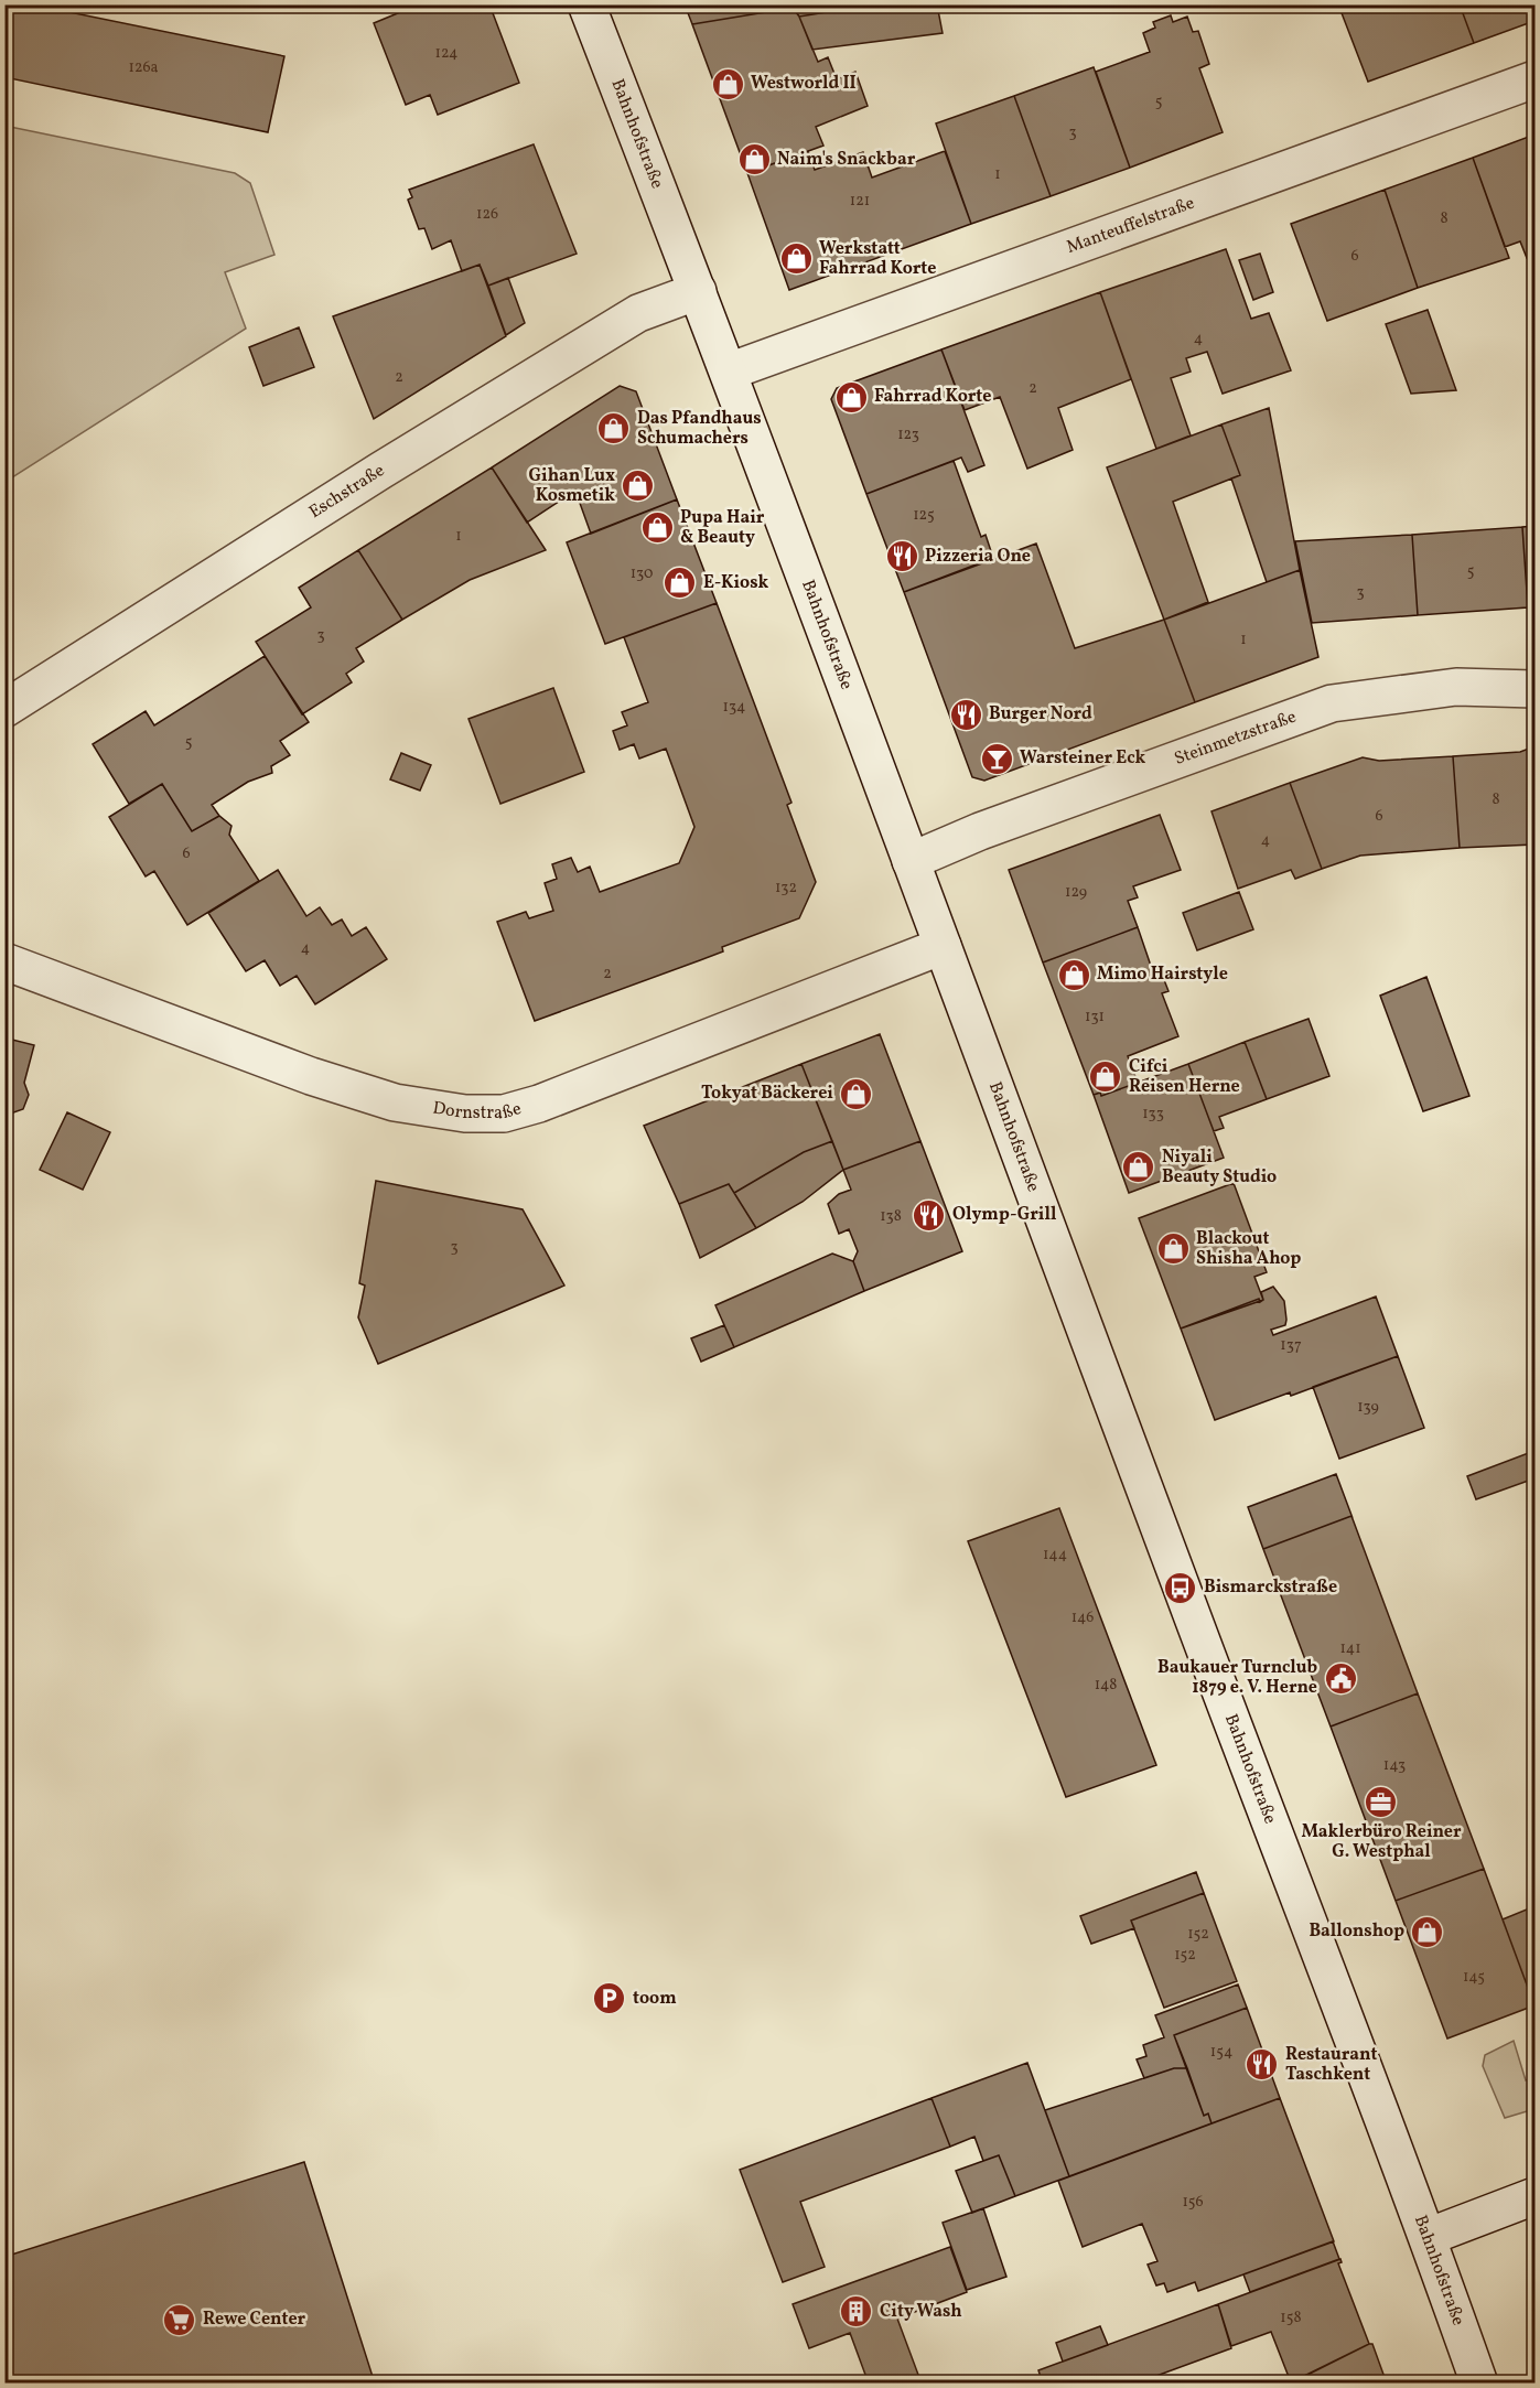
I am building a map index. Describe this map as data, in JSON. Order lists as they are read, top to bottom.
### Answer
{
  "streets": {
    "street": [
      "Bahnhofstraße",
      "Manteuffelstraße",
      "Eschstraße",
      "Steinmetzstraße",
      "Dornstraße"
    ]
  },
  "crossings": [
    ["Bahnhofstraße", "Manteuffelstraße"],
    ["Bahnhofstraße", "Eschstraße"],
    ["Bahnhofstraße", "Steinmetzstraße"],
    ["Bahnhofstraße", "Dornstraße"]
  ],
  "places": {
    "shop": [
      "Westworld II",
      "Naim's Snackbar",
      "Werkstatt Fahrrad Korte",
      "Fahrrad Korte",
      "Das Pfandhaus Schumachers",
      "Gihan Lux Kosmetik",
      "Pupa Hair & Beauty",
      "E-Kiosk",
      "Mimo Hairstyle",
      "Cifci Reisen Herne",
      "Tokyat Bäckerei",
      "Niyali Beauty Studio",
      "Blackout Shisha Ahop",
      "Ballonshop"
    ],
    "restaurant": [
      "Pizzeria One",
      "Burger Nord",
      "Olymp-Grill",
      "Restaurant Taschkent"
    ],
    "bar": ["Warsteiner Eck"],
    "bus stop": ["Bismarckstraße"],
    "public building": ["Baukauer Turnclub 1879 e. V. Herne"],
    "office": ["Maklerbüro Reiner G. Westphal"],
    "parking": ["toom"],
    "building": ["City Wash"],
    "supermarket": ["Rewe Center"]
  },
  "house_numbers": [
    "124",
    "126a",
    "5",
    "3",
    "1",
    "121",
    "126",
    "8",
    "6",
    "4",
    "2",
    "2",
    "123",
    "125",
    "1",
    "5",
    "130",
    "3",
    "3",
    "1",
    "134",
    "5",
    "8",
    "6",
    "4",
    "6",
    "132",
    "129",
    "4",
    "2",
    "131",
    "133",
    "138",
    "3",
    "137",
    "139",
    "144",
    "146",
    "141",
    "148",
    "143",
    "152",
    "152",
    "145",
    "154",
    "156",
    "158"
  ]
}
